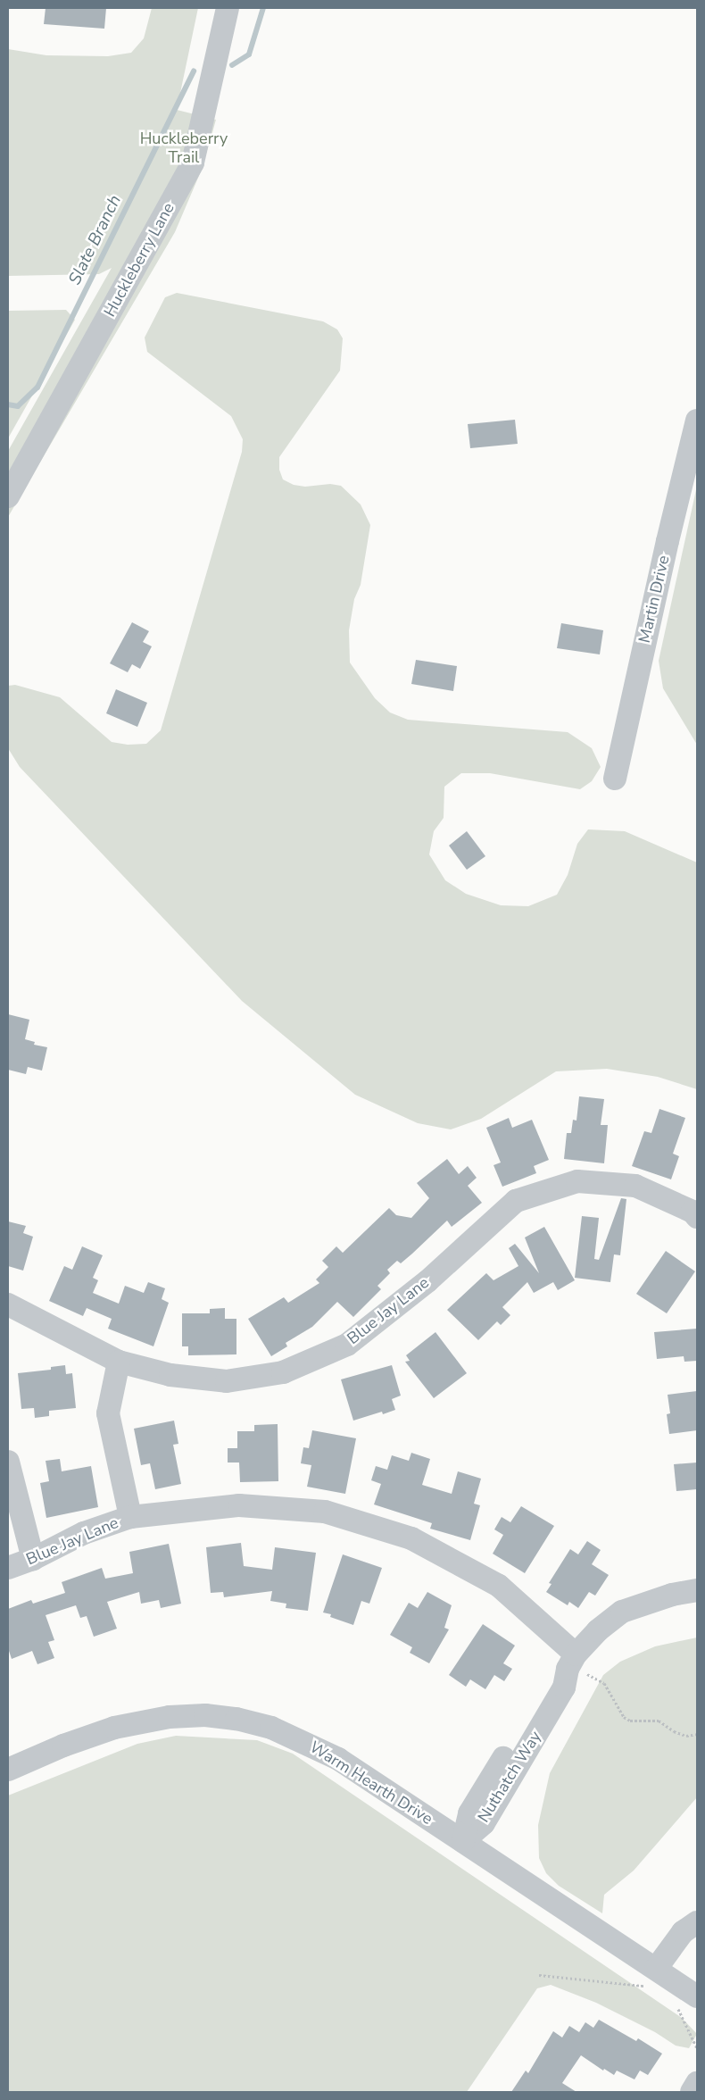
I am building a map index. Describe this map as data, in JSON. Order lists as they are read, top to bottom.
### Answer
{
  "streets": {
    "street": [
      "Huckleberry Lane",
      "Martin Drive",
      "Blue Jay Lane",
      "Nuthatch Way",
      "Warm Hearth Drive"
    ]
  },
  "crossings": [
    ["Blue Jay Lane", "Nuthatch Way"],
    ["Nuthatch Way", "Warm Hearth Drive"]
  ],
  "water": ["Slate Branch"],
  "parks": ["Huckleberry Trail"]
}
